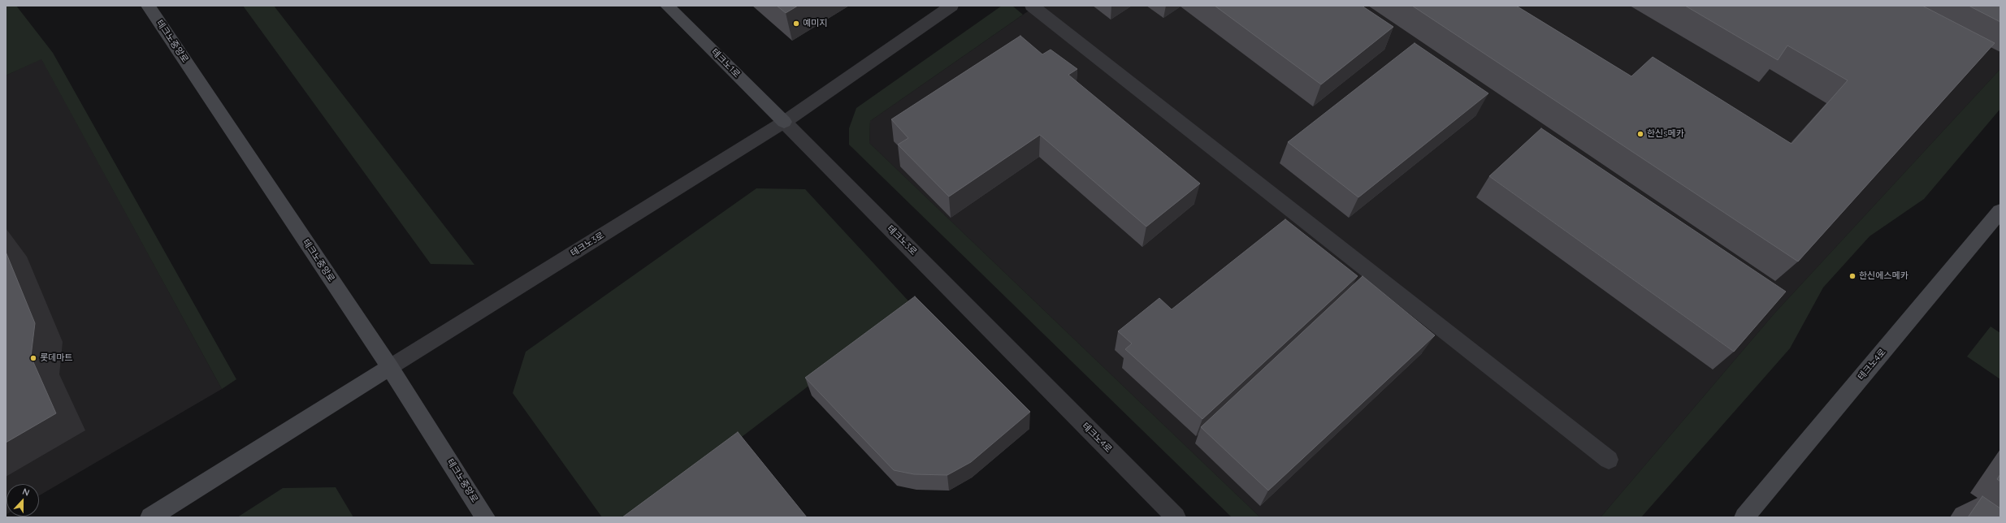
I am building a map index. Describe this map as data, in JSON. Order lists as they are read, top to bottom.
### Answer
{
  "streets": {
    "main road": ["테크노중앙로", "테크노1로", "테크노4로"],
    "street": ["테크노3로"]
  },
  "crossings": [
    ["테크노중앙로", "테크노3로"],
    ["테크노1로", "테크노3로"],
    ["테크노3로", "테크노4로"]
  ],
  "places": [
    "예미지",
    "한신s메카",
    "한신에스메카",
    "롯데마트"
  ],
  "north": "top"
}
